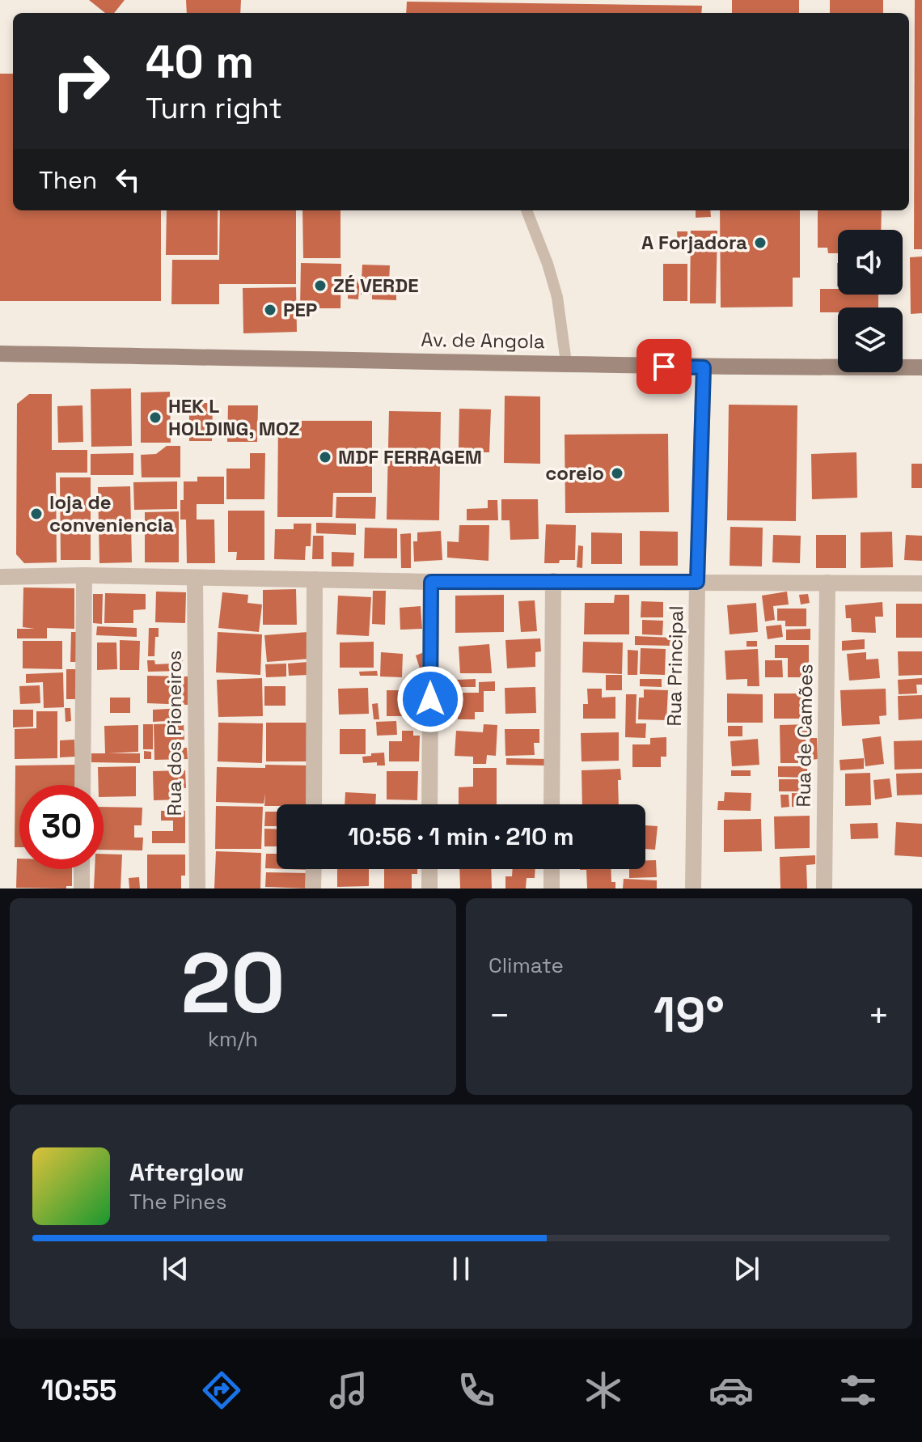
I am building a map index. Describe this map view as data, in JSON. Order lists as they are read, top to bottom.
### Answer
{
  "streets": {
    "main road": ["Av. de Angola"],
    "street": ["Rua Principal", "Rua dos Pioneiros", "Rua de Camões"]
  },
  "crossings": [
    ["Av. de Angola", "Rua Principal"]
  ],
  "places": [
    "A Forjadora",
    "ZÉ VERDE",
    "PEP",
    "HEK L HOLDING, MOZ",
    "MDF FERRAGEM",
    "coreio",
    "loja de conveniencia"
  ],
  "page": {
    "turn": ["40 m", "Turn right"],
    "then": "Then",
    "limit": "30",
    "trip": "10:56 · 1 min · 210 m",
    "tile": [
      ["20", "km/h"],
      "Climate"
    ],
    "heat": ["−", "19°", "+"],
    "song": ["Afterglow", "The Pines"],
    "tabs": "10:55"
  }
}
